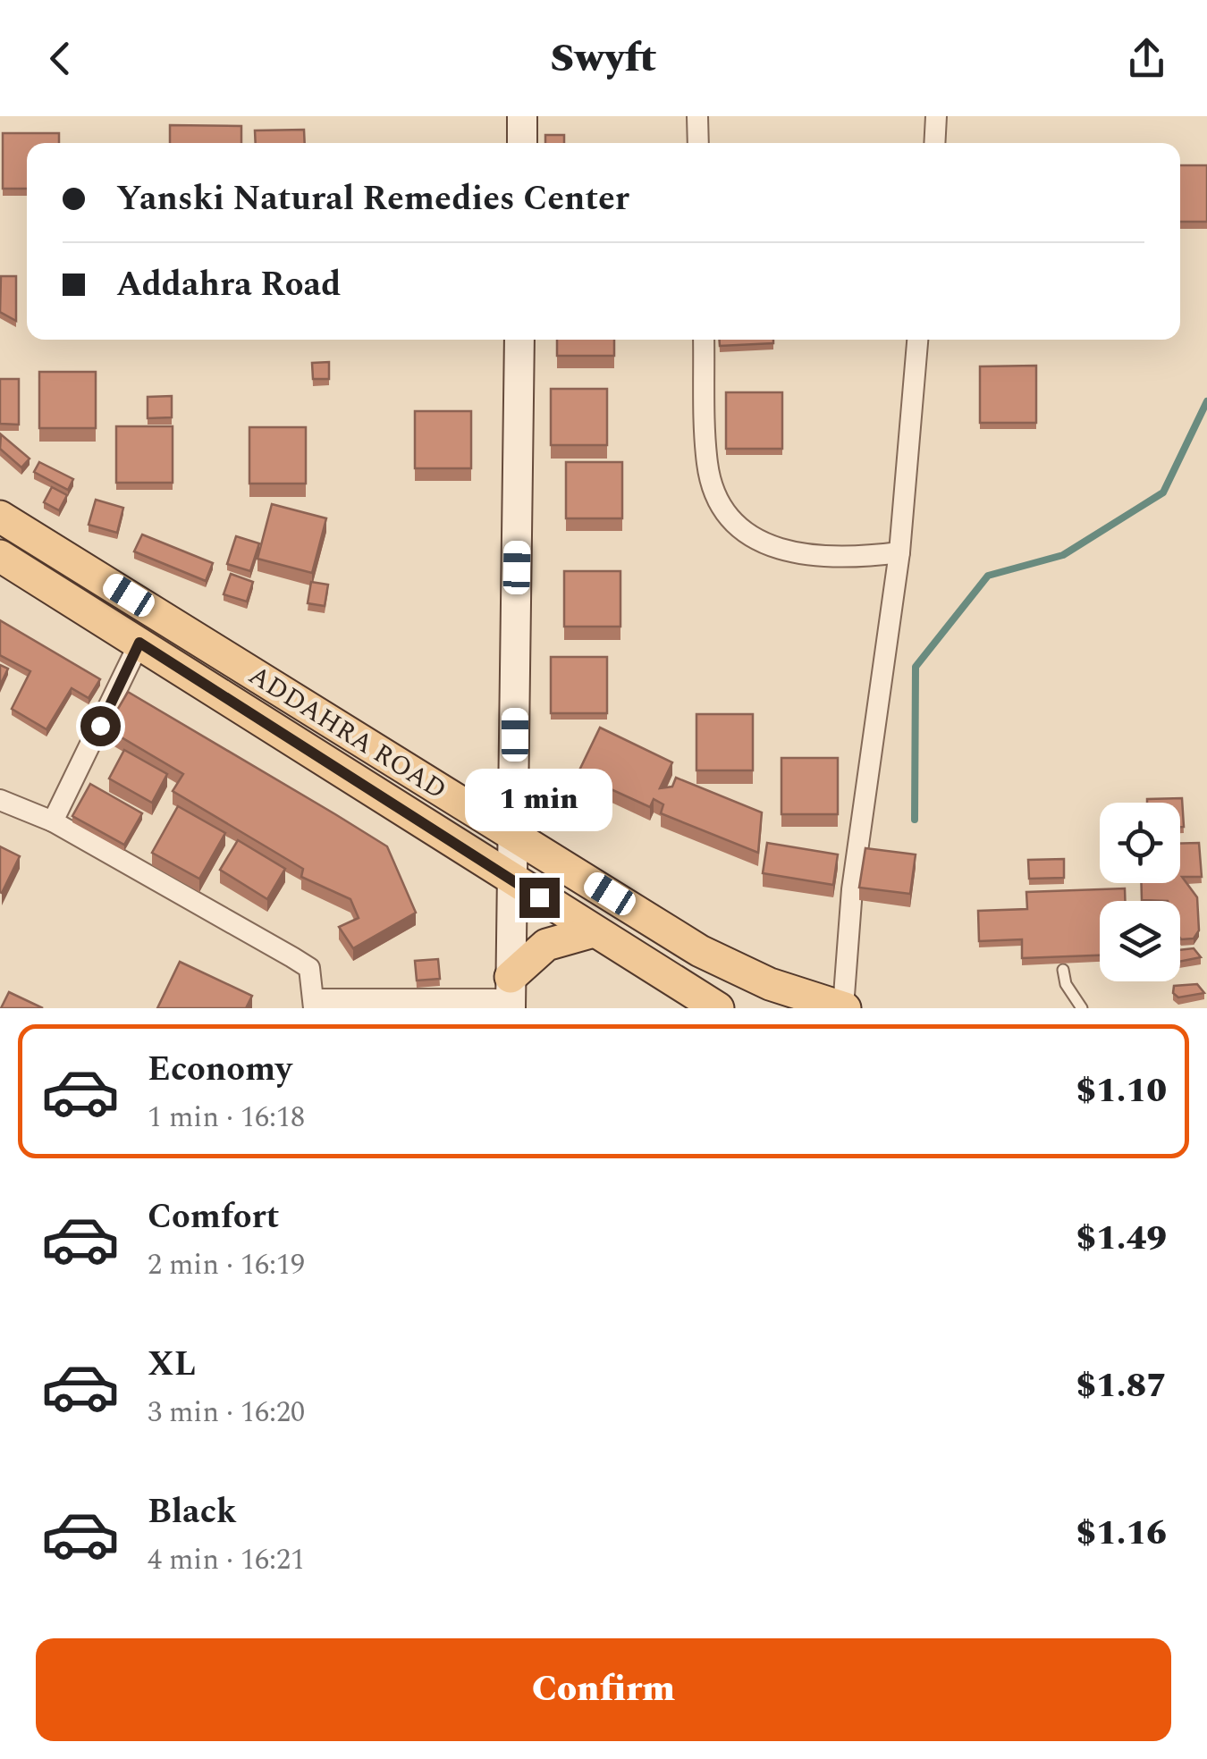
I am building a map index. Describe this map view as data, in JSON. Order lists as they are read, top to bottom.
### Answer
{
  "streets": {
    "main road": ["ADDAHRA ROAD"]
  },
  "page": {
    "header": "Swyft",
    "banner": ["Yanski Natural Remedies Center", "Addahra Road"],
    "bubble": "1 min",
    "list": [
      {
        "name": "Economy",
        "note": "1 min · 16:18",
        "value": "$1.10"
      },
      {
        "name": "Comfort",
        "note": "2 min · 16:19",
        "value": "$1.49"
      },
      {
        "name": "XL",
        "note": "3 min · 16:20",
        "value": "$1.87"
      },
      {
        "name": "Black",
        "note": "4 min · 16:21",
        "value": "$1.16"
      }
    ],
    "buttons": "Confirm"
  }
}
